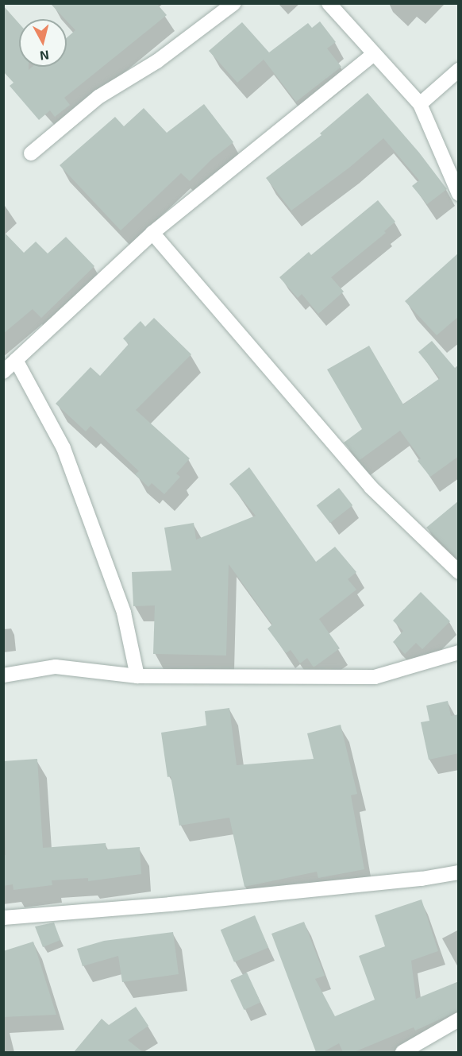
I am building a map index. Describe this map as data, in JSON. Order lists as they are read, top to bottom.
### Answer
{
  "north": "bottom"
}
